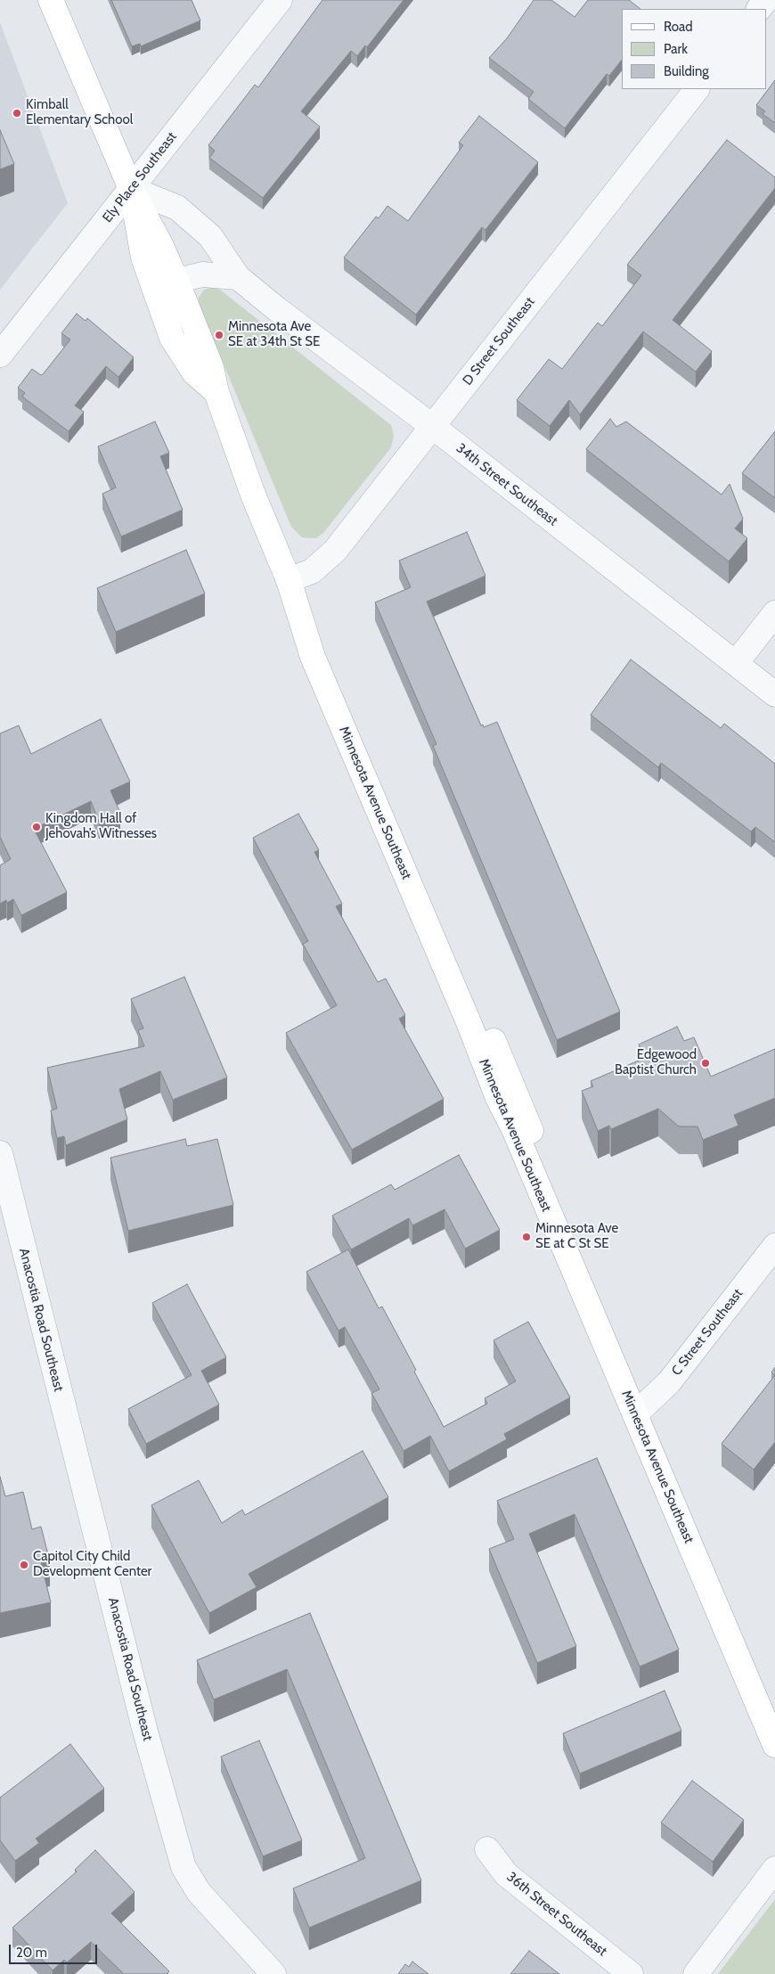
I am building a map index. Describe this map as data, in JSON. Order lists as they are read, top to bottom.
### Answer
{
  "streets": {
    "main road": ["Minnesota Avenue Southeast"],
    "street": [
      "Ely Place Southeast",
      "D Street Southeast",
      "34th Street Southeast",
      "Anacostia Road Southeast",
      "C Street Southeast",
      "36th Street Southeast"
    ]
  },
  "crossings": [
    ["Ely Place Southeast", "34th Street Southeast"],
    ["Ely Place Southeast", "Minnesota Avenue Southeast"],
    ["D Street Southeast", "34th Street Southeast"],
    ["D Street Southeast", "Minnesota Avenue Southeast"],
    ["34th Street Southeast", "Minnesota Avenue Southeast"],
    ["Minnesota Avenue Southeast", "C Street Southeast"]
  ],
  "places": [
    "Kimball Elementary School",
    "Minnesota Ave SE at 34th St SE",
    "Kingdom Hall of Jehovah’s Witnesses",
    "Edgewood Baptist Church",
    "Minnesota Ave SE at C St SE",
    "Capitol City Child Development Center"
  ],
  "legend": ["Road", "Park", "Building"],
  "scale_bar": "20 m"
}
